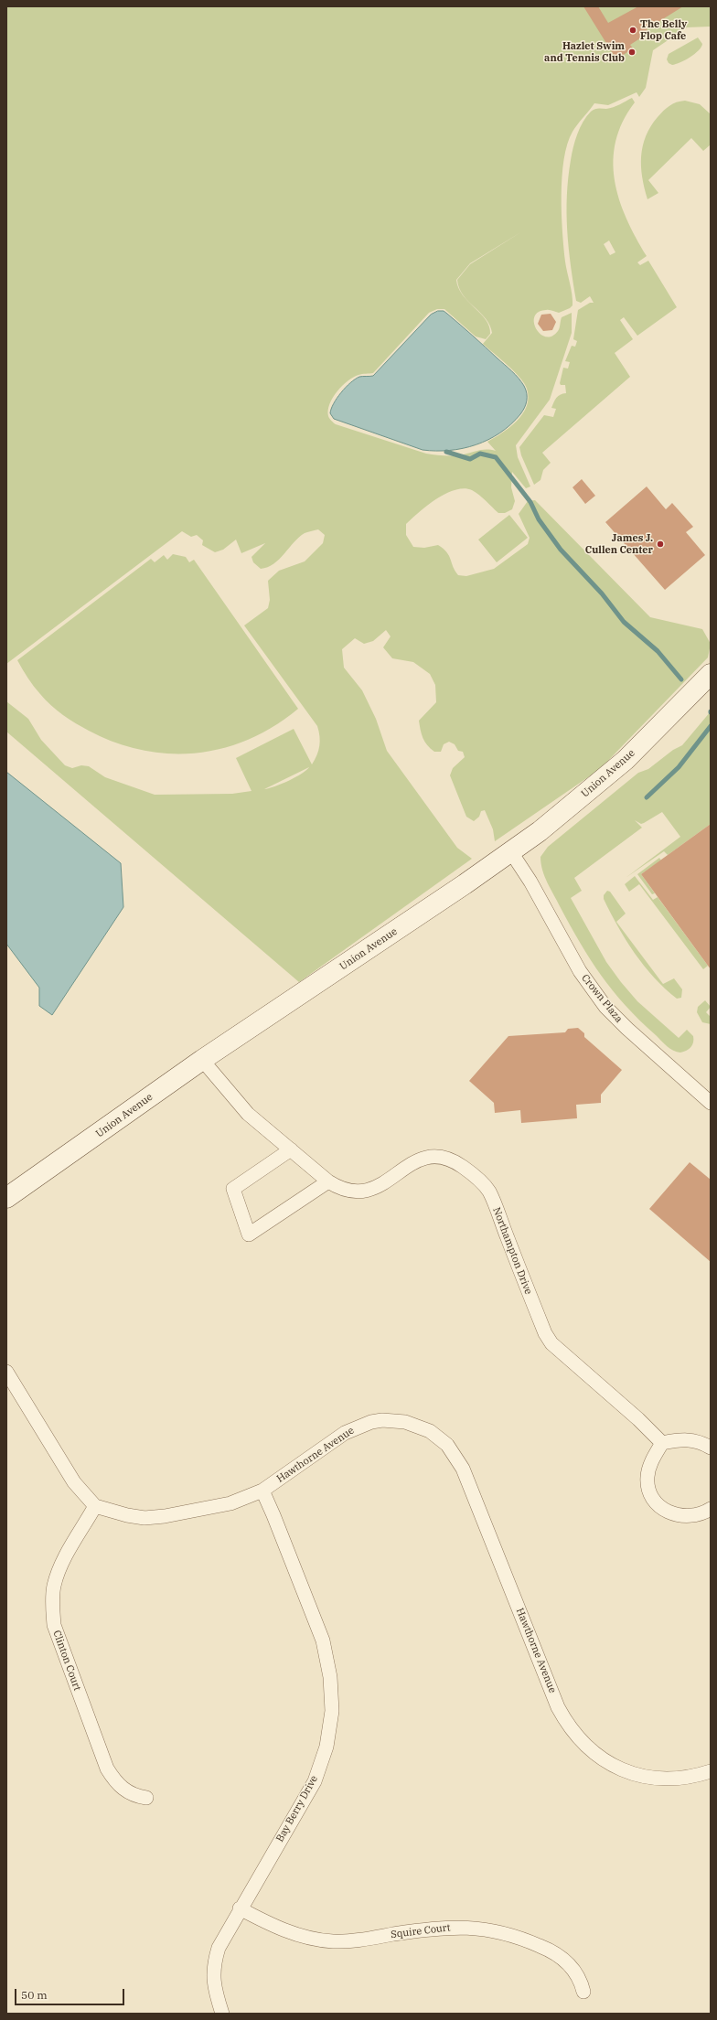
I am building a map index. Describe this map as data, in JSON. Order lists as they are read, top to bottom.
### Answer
{
  "streets": {
    "street": [
      "Union Avenue",
      "Crown Plaza",
      "Northampton Drive",
      "Hawthorne Avenue",
      "Clinton Court",
      "Bay Berry Drive",
      "Squire Court"
    ]
  },
  "crossings": [
    ["Union Avenue", "Crown Plaza"],
    ["Union Avenue", "Northampton Drive"],
    ["Hawthorne Avenue", "Clinton Court"],
    ["Hawthorne Avenue", "Bay Berry Drive"],
    ["Bay Berry Drive", "Squire Court"]
  ],
  "places": ["The Belly Flop Cafe", "Hazlet Swim and Tennis Club", "James J. Cullen Center"],
  "scale_bar": "50 m"
}
